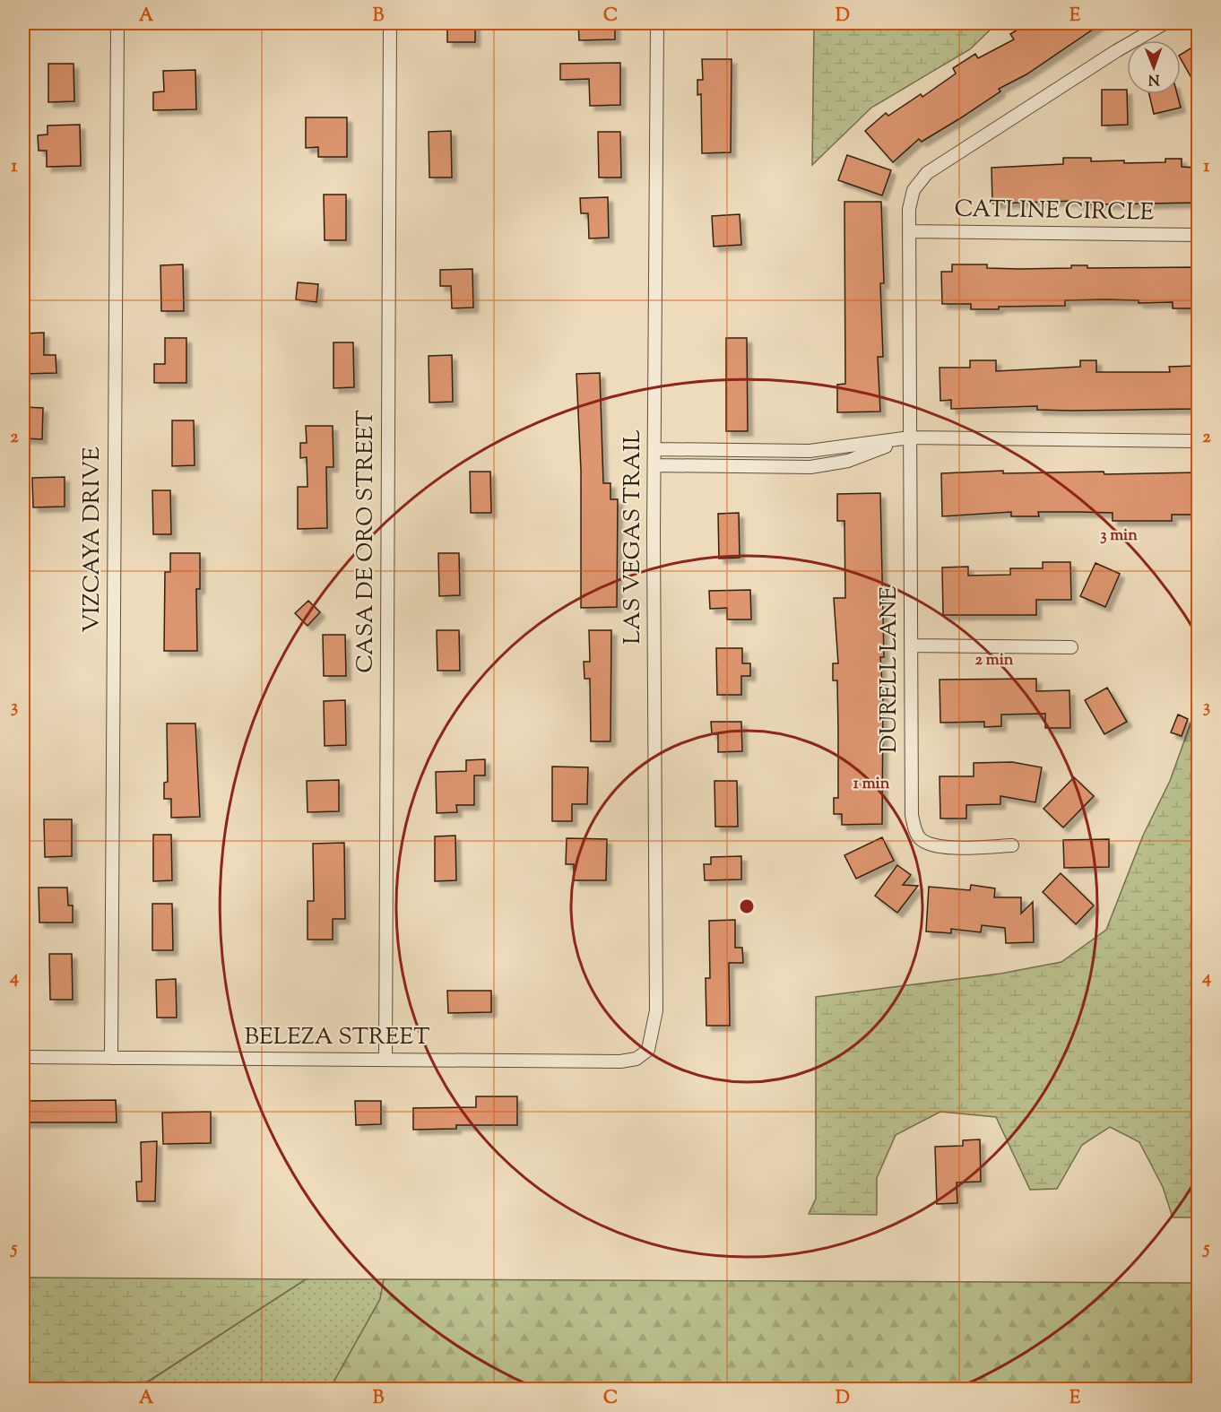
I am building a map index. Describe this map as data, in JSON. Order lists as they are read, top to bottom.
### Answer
{
  "streets": {
    "street": [
      "CATLINE CIRCLE",
      "LAS VEGAS TRAIL",
      "VIZCAYA DRIVE",
      "CASA DE ORO STREET",
      "DURELL LANE",
      "BELEZA STREET"
    ]
  },
  "crossings": [
    ["CATLINE CIRCLE", "DURELL LANE"],
    ["LAS VEGAS TRAIL", "BELEZA STREET"],
    ["VIZCAYA DRIVE", "BELEZA STREET"],
    ["CASA DE ORO STREET", "BELEZA STREET"]
  ],
  "north": "bottom",
  "grid": {
    "columns": [
      "A",
      "B",
      "C",
      "D",
      "E"
    ],
    "rows": [
      "1",
      "2",
      "3",
      "4",
      "5"
    ]
  },
  "rings": ["3 min", "2 min", "1 min"]
}
